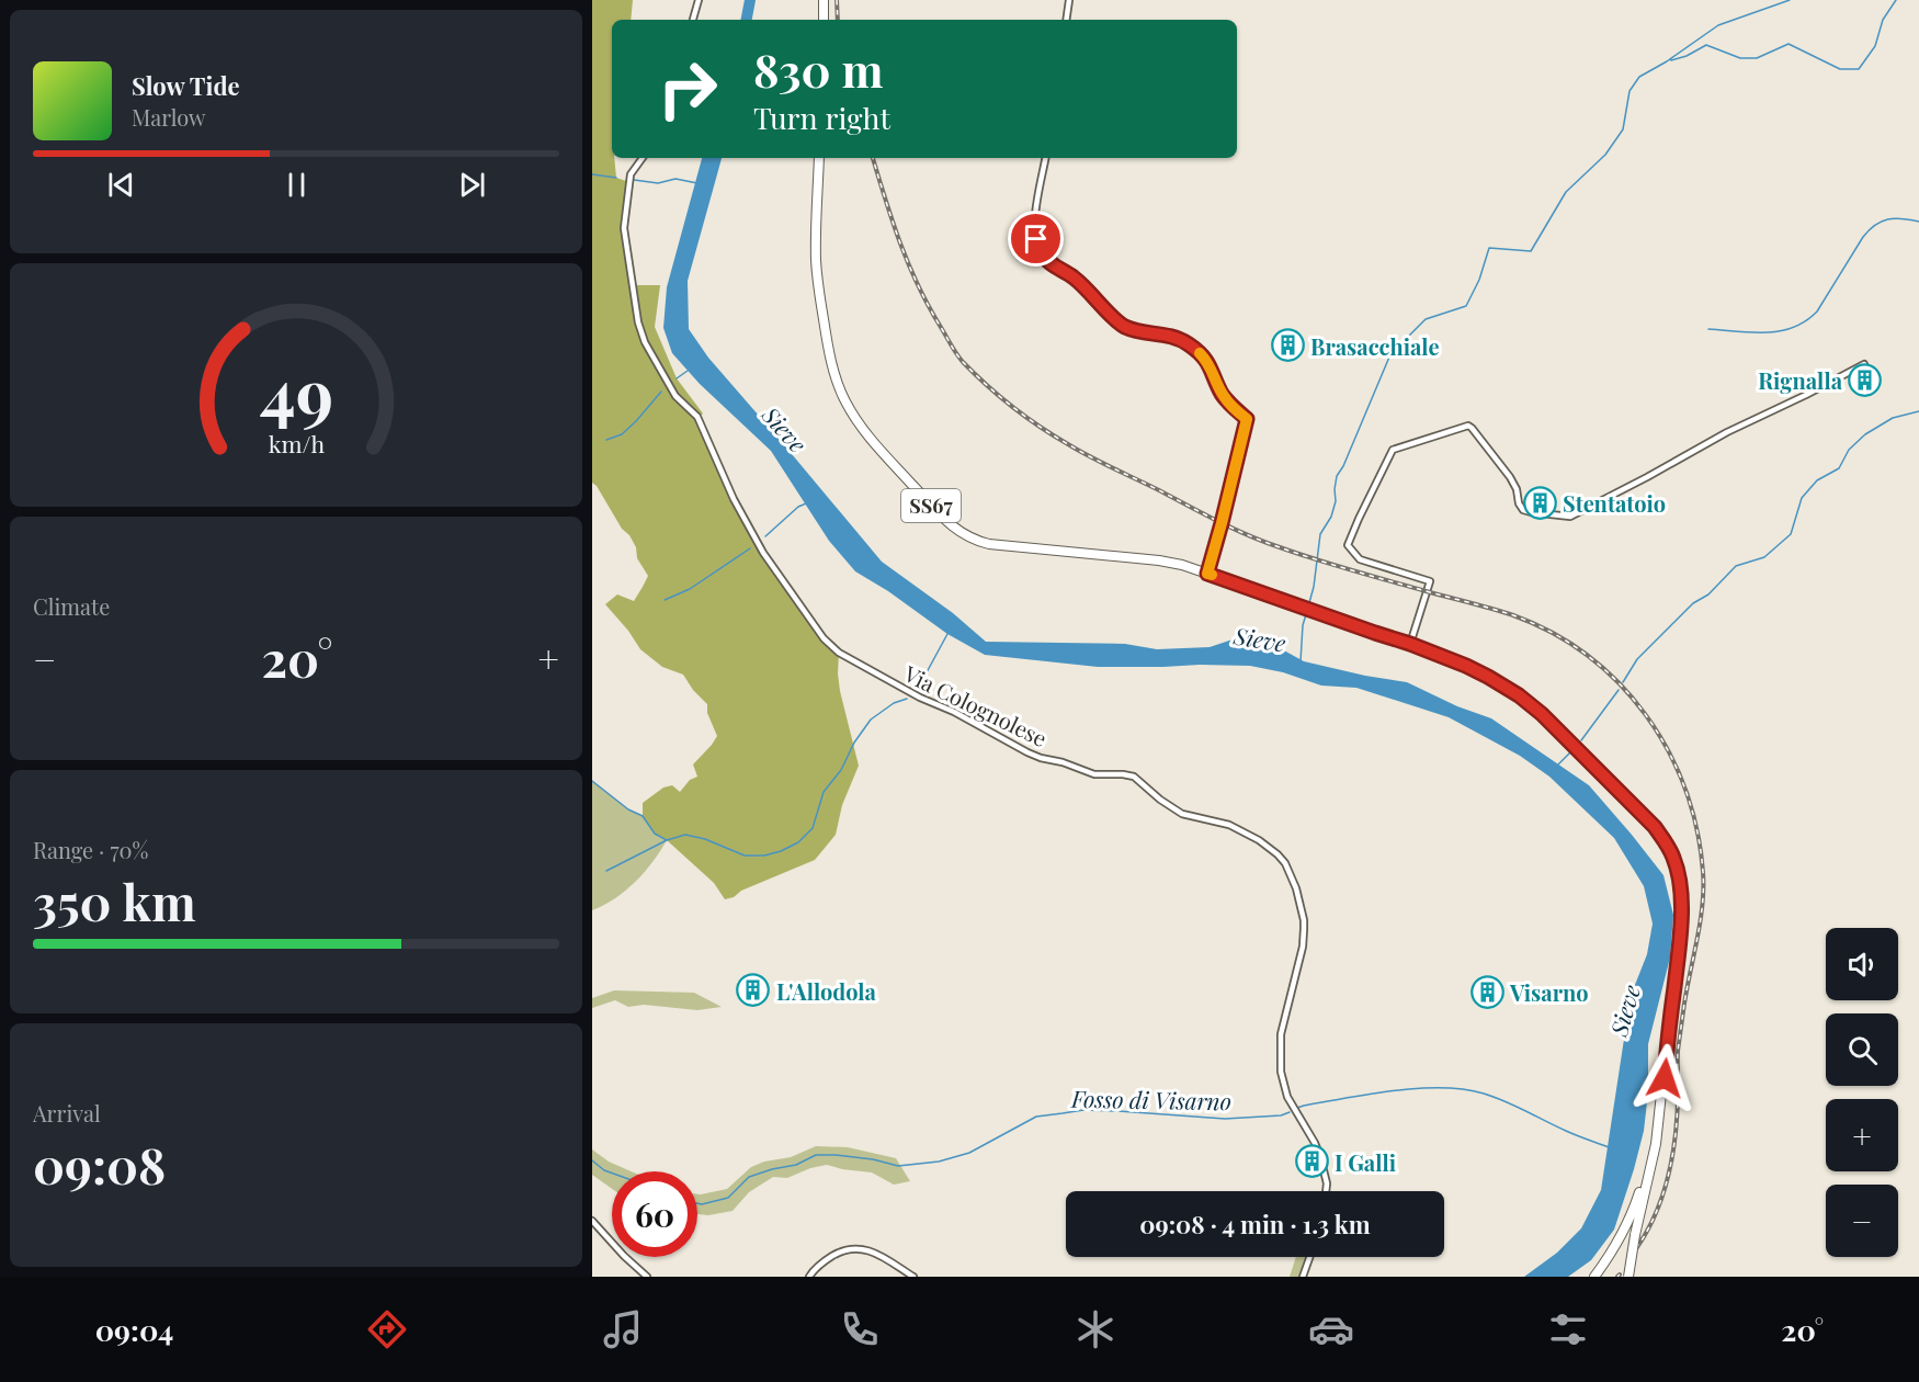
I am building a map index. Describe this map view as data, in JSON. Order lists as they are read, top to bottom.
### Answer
{
  "streets": {
    "main road": ["SS67"],
    "street": ["Via Colognolese"]
  },
  "water": ["Sieve", "Fosso di Visarno"],
  "places": {
    "building": [
      "Brasacchiale",
      "Rignalla",
      "Stentatoio",
      "L'Allodola",
      "Visarno",
      "I Galli"
    ]
  },
  "page": {
    "turn": ["830 m", "Turn right"],
    "song": ["Slow Tide", "Marlow"],
    "tile": [
      "Climate",
      ["Range · 70%", "350 km"],
      ["Arrival", "09:08"]
    ],
    "heat": ["−", "20°", "+"],
    "map_buttons": ["+", "−"],
    "limit": "60",
    "trip": "09:08 · 4 min · 1.3 km",
    "tabs": ["09:04", "20°"],
    "gauge": ["49", "km/h"]
  }
}
